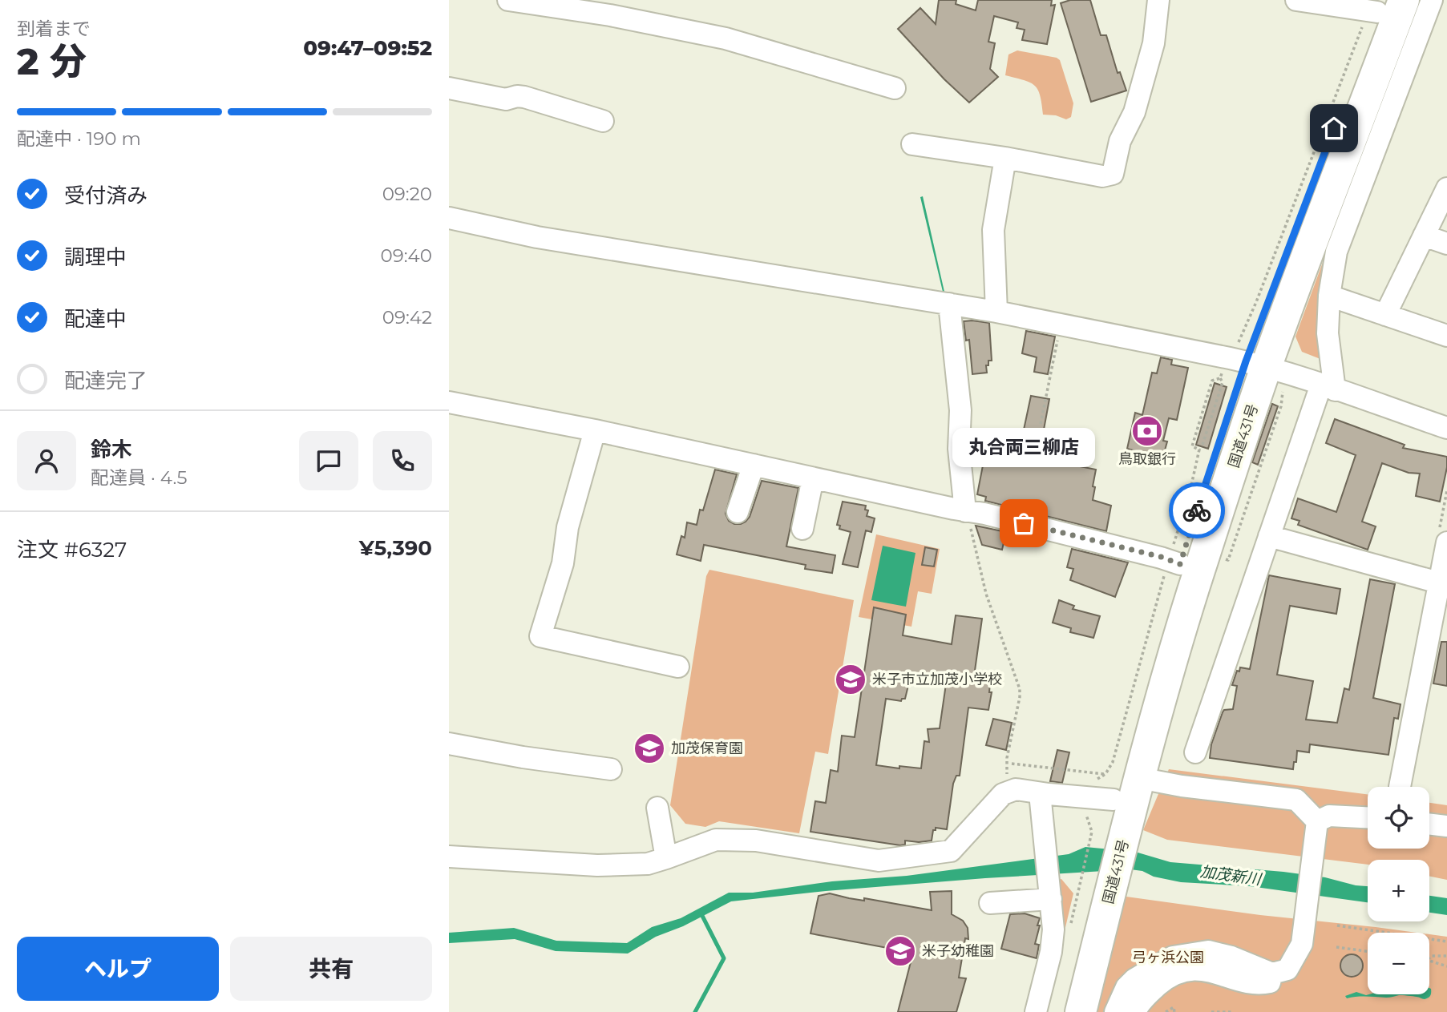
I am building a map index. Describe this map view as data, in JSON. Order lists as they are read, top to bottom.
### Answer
{
  "streets": {
    "highway": ["国道431号"]
  },
  "water": ["加茂新川"],
  "parks": ["弓ヶ浜公園"],
  "places": {
    "bank": ["鳥取銀行"],
    "other": ["丸合両三柳店"],
    "school or university": ["米子市立加茂小学校", "加茂保育園", "米子幼稚園"]
  },
  "page": {
    "heading": ["2 分", "到着まで", "09:47–09:52"],
    "panel": [
      "鈴木",
      "配達員 · 4.5",
      "注文 #6327",
      "¥5,390"
    ],
    "bar": "配達中 · 190 m",
    "list": [
      ["受付済み", "09:20"],
      ["調理中", "09:40"],
      ["配達中", "09:42"],
      "配達完了"
    ],
    "bubble": "丸合両三柳店",
    "map_buttons": ["+", "−"],
    "buttons": ["ヘルプ", "共有"]
  }
}
